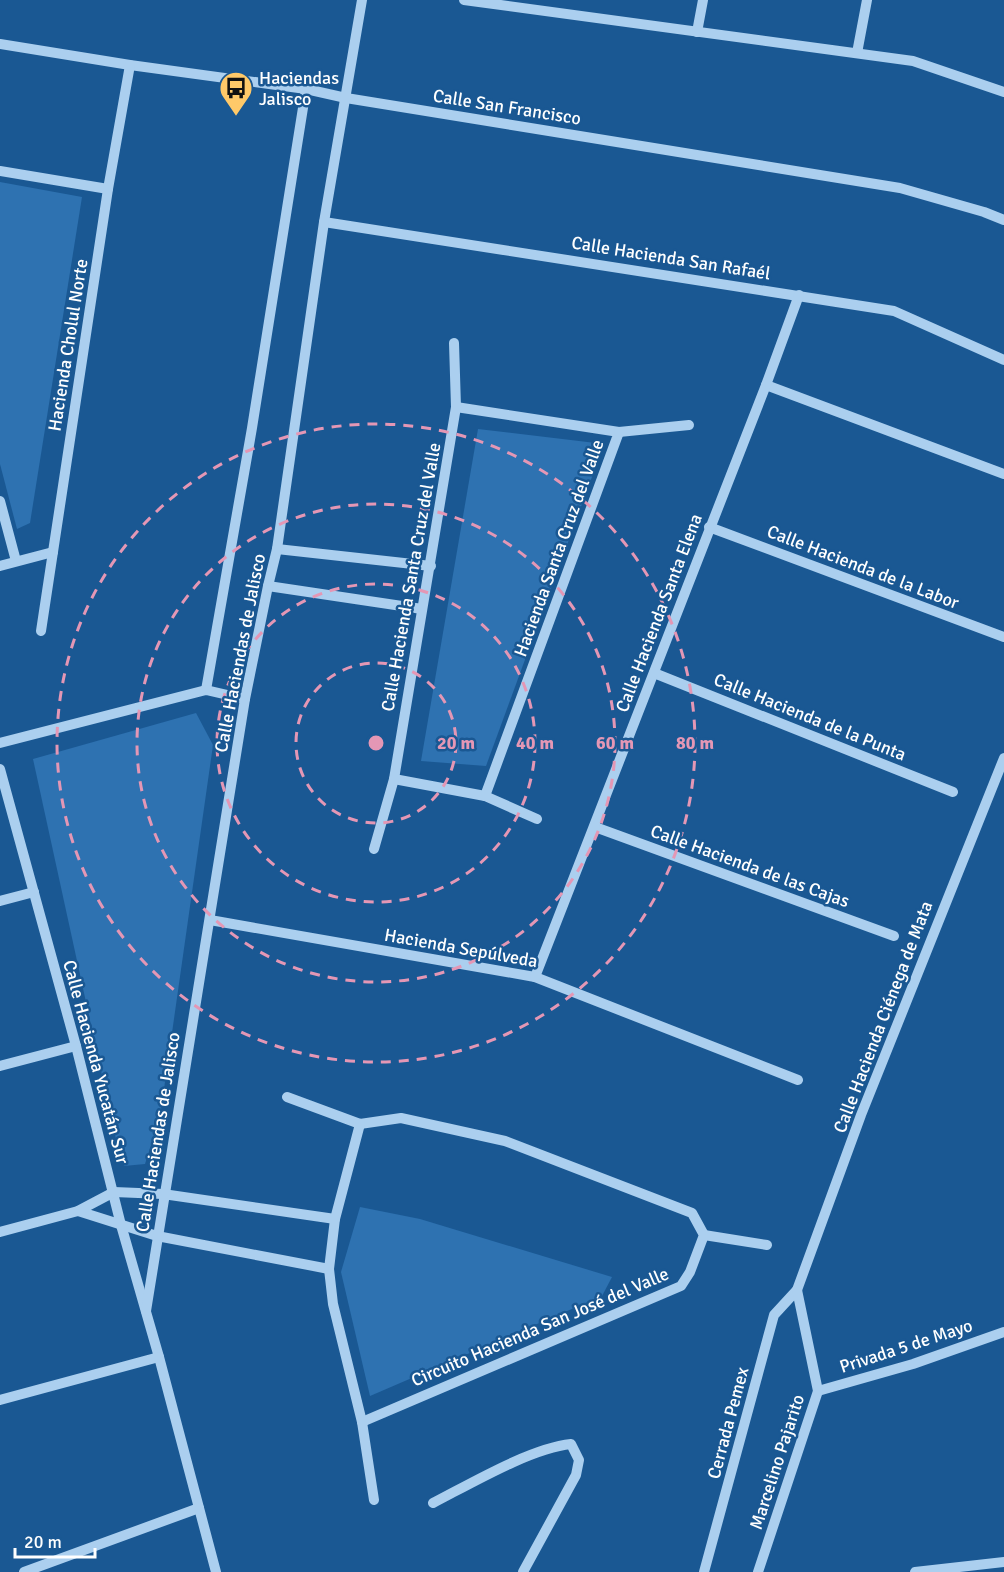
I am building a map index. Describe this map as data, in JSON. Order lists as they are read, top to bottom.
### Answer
{
  "streets": {
    "street": [
      "Calle San Francisco",
      "Calle Hacienda San Rafaél",
      "Hacienda Cholul Norte",
      "Hacienda Santa Cruz del Valle",
      "Calle Hacienda de la Labor",
      "Calle Hacienda Santa Cruz del Valle",
      "Calle Hacienda Santa Elena",
      "Calle Haciendas de Jalisco",
      "Calle Hacienda de la Punta",
      "Calle Hacienda de las Cajas",
      "Hacienda Sepúlveda",
      "Calle Hacienda Ciénega de Mata",
      "Calle Hacienda Yucatán Sur",
      "Circuito Hacienda San José del Valle",
      "Privada 5 de Mayo",
      "Cerrada Pemex",
      "Marcelino Pajarito"
    ]
  },
  "crossings": [
    ["Calle San Francisco", "Hacienda Cholul Norte"],
    ["Calle San Francisco", "Calle Haciendas de Jalisco"],
    ["Calle Hacienda San Rafaél", "Calle Hacienda Santa Elena"],
    ["Calle Hacienda San Rafaél", "Calle Haciendas de Jalisco"],
    ["Hacienda Santa Cruz del Valle", "Calle Hacienda Santa Cruz del Valle"],
    ["Calle Hacienda de la Labor", "Calle Hacienda Santa Elena"],
    ["Calle Hacienda Santa Elena", "Calle Hacienda de la Punta"],
    ["Calle Hacienda Santa Elena", "Calle Hacienda de las Cajas"],
    ["Calle Hacienda Santa Elena", "Hacienda Sepúlveda"],
    ["Calle Haciendas de Jalisco", "Hacienda Sepúlveda"],
    ["Calle Haciendas de Jalisco", "Calle Hacienda Yucatán Sur"],
    ["Calle Hacienda Ciénega de Mata", "Cerrada Pemex"],
    ["Calle Hacienda Ciénega de Mata", "Marcelino Pajarito"],
    ["Privada 5 de Mayo", "Marcelino Pajarito"],
    ["Cerrada Pemex", "Marcelino Pajarito"]
  ],
  "places": {
    "bus stop": ["Haciendas Jalisco"]
  },
  "scale_bar": "20 m",
  "rings": [
    "20 m",
    "40 m",
    "60 m",
    "80 m"
  ]
}
